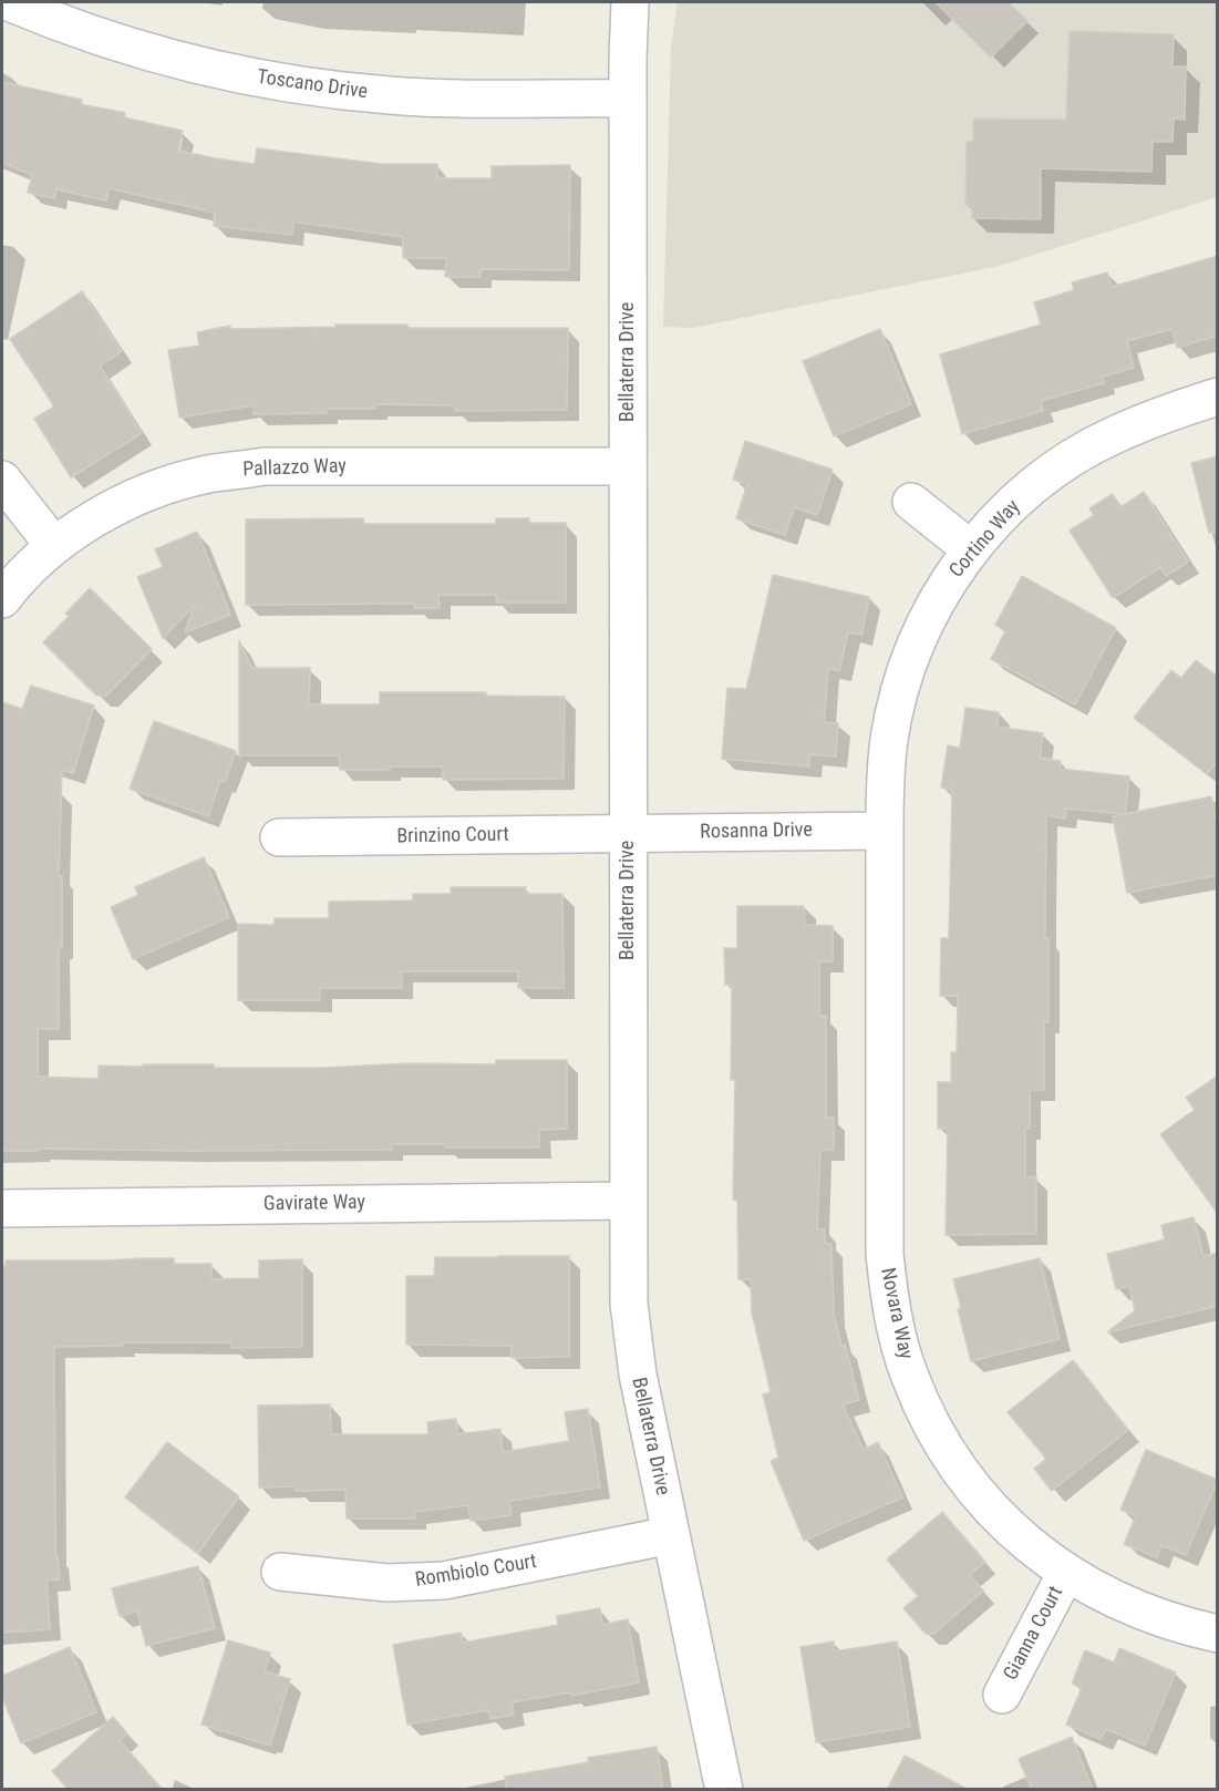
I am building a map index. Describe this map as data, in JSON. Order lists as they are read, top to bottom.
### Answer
{
  "streets": {
    "street": [
      "Toscano Drive",
      "Bellaterra Drive",
      "Pallazzo Way",
      "Cortino Way",
      "Rosanna Drive",
      "Brinzino Court",
      "Gavirate Way",
      "Novara Way",
      "Rombiolo Court",
      "Gianna Court"
    ]
  },
  "crossings": [
    ["Toscano Drive", "Bellaterra Drive"],
    ["Bellaterra Drive", "Pallazzo Way"],
    ["Bellaterra Drive", "Rosanna Drive"],
    ["Bellaterra Drive", "Brinzino Court"],
    ["Bellaterra Drive", "Gavirate Way"],
    ["Bellaterra Drive", "Rombiolo Court"],
    ["Cortino Way", "Rosanna Drive"],
    ["Cortino Way", "Novara Way"],
    ["Rosanna Drive", "Brinzino Court"],
    ["Rosanna Drive", "Novara Way"],
    ["Novara Way", "Gianna Court"]
  ]
}
